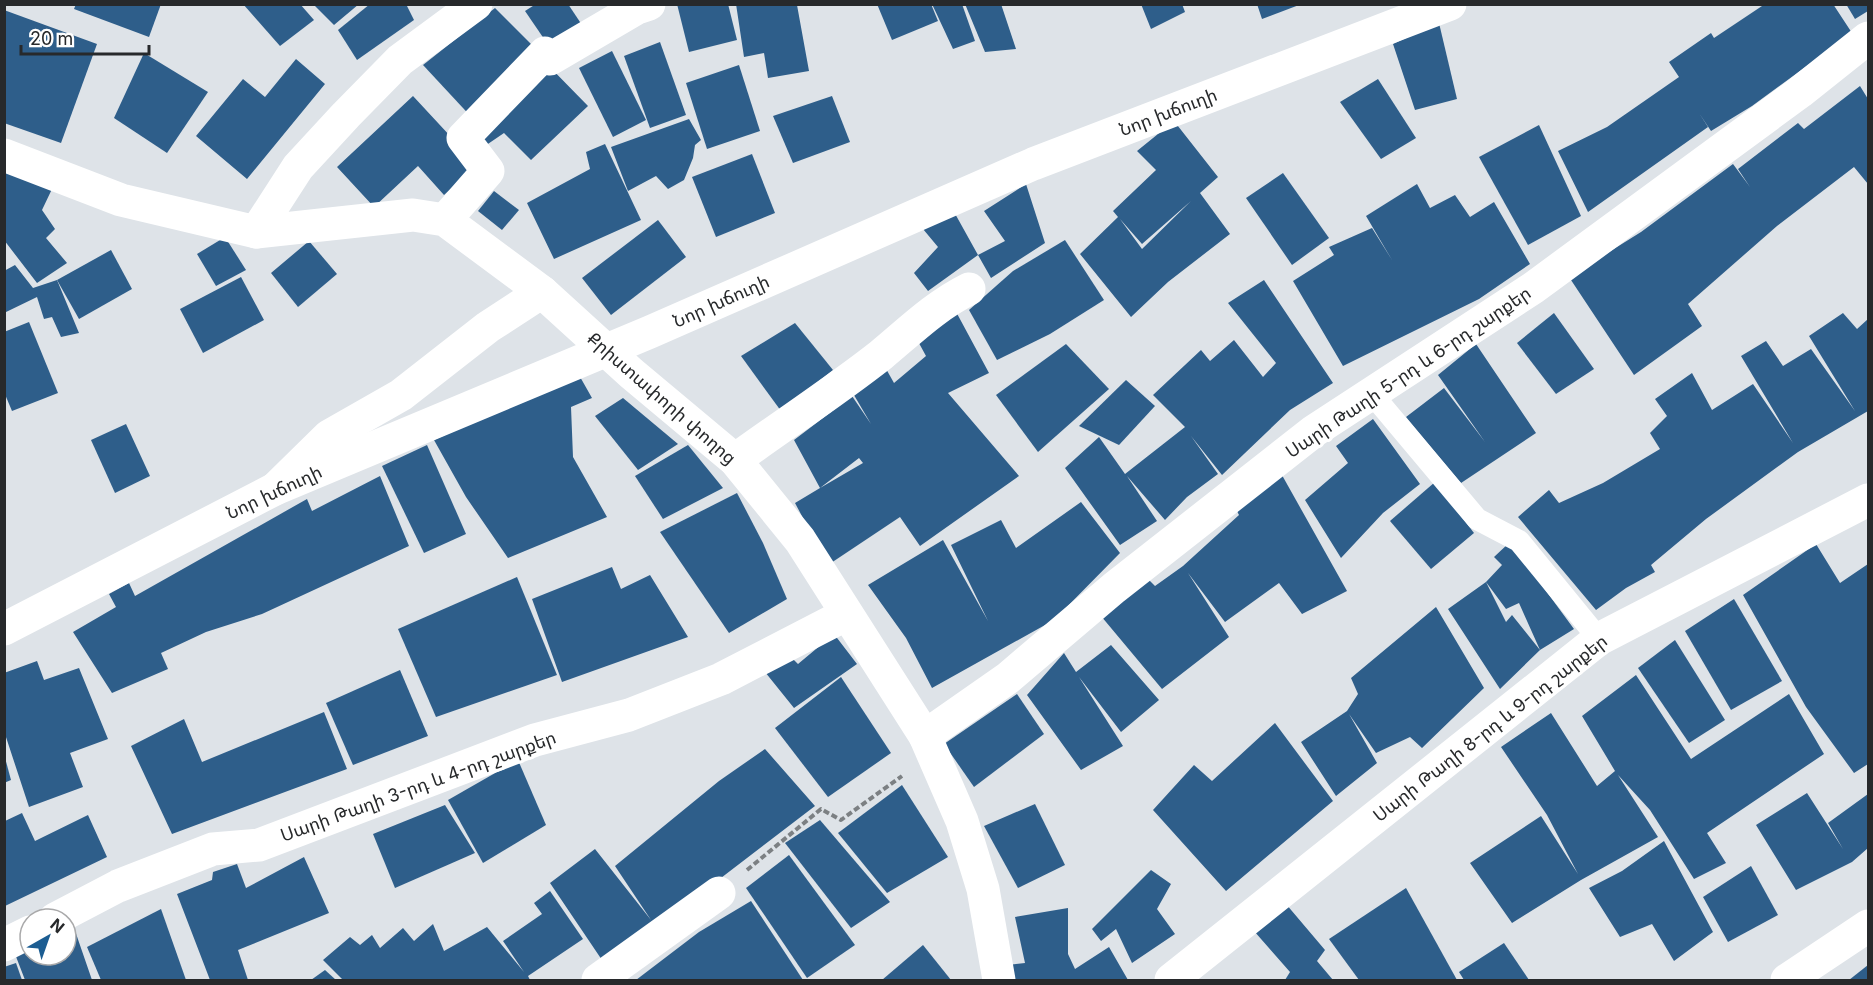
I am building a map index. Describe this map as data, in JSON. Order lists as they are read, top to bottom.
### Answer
{
  "streets": {
    "street": [
      "Նոր խճուղի",
      "Սարի Թաղի 5-րդ և 6-րդ շարքեր",
      "Քրիստափորի փողոց",
      "Սարի Թաղի 8-րդ և 9-րդ շարքեր",
      "Սարի Թաղի 3-րդ և 4-րդ շարքեր"
    ]
  },
  "crossings": [
    ["Սարի Թաղի 5-րդ և 6-րդ շարքեր", "Քրիստափորի փողոց"],
    ["Քրիստափորի փողոց", "Սարի Թաղի 3-րդ և 4-րդ շարքեր"]
  ],
  "scale_bar": "20 m",
  "north": "top right"
}
